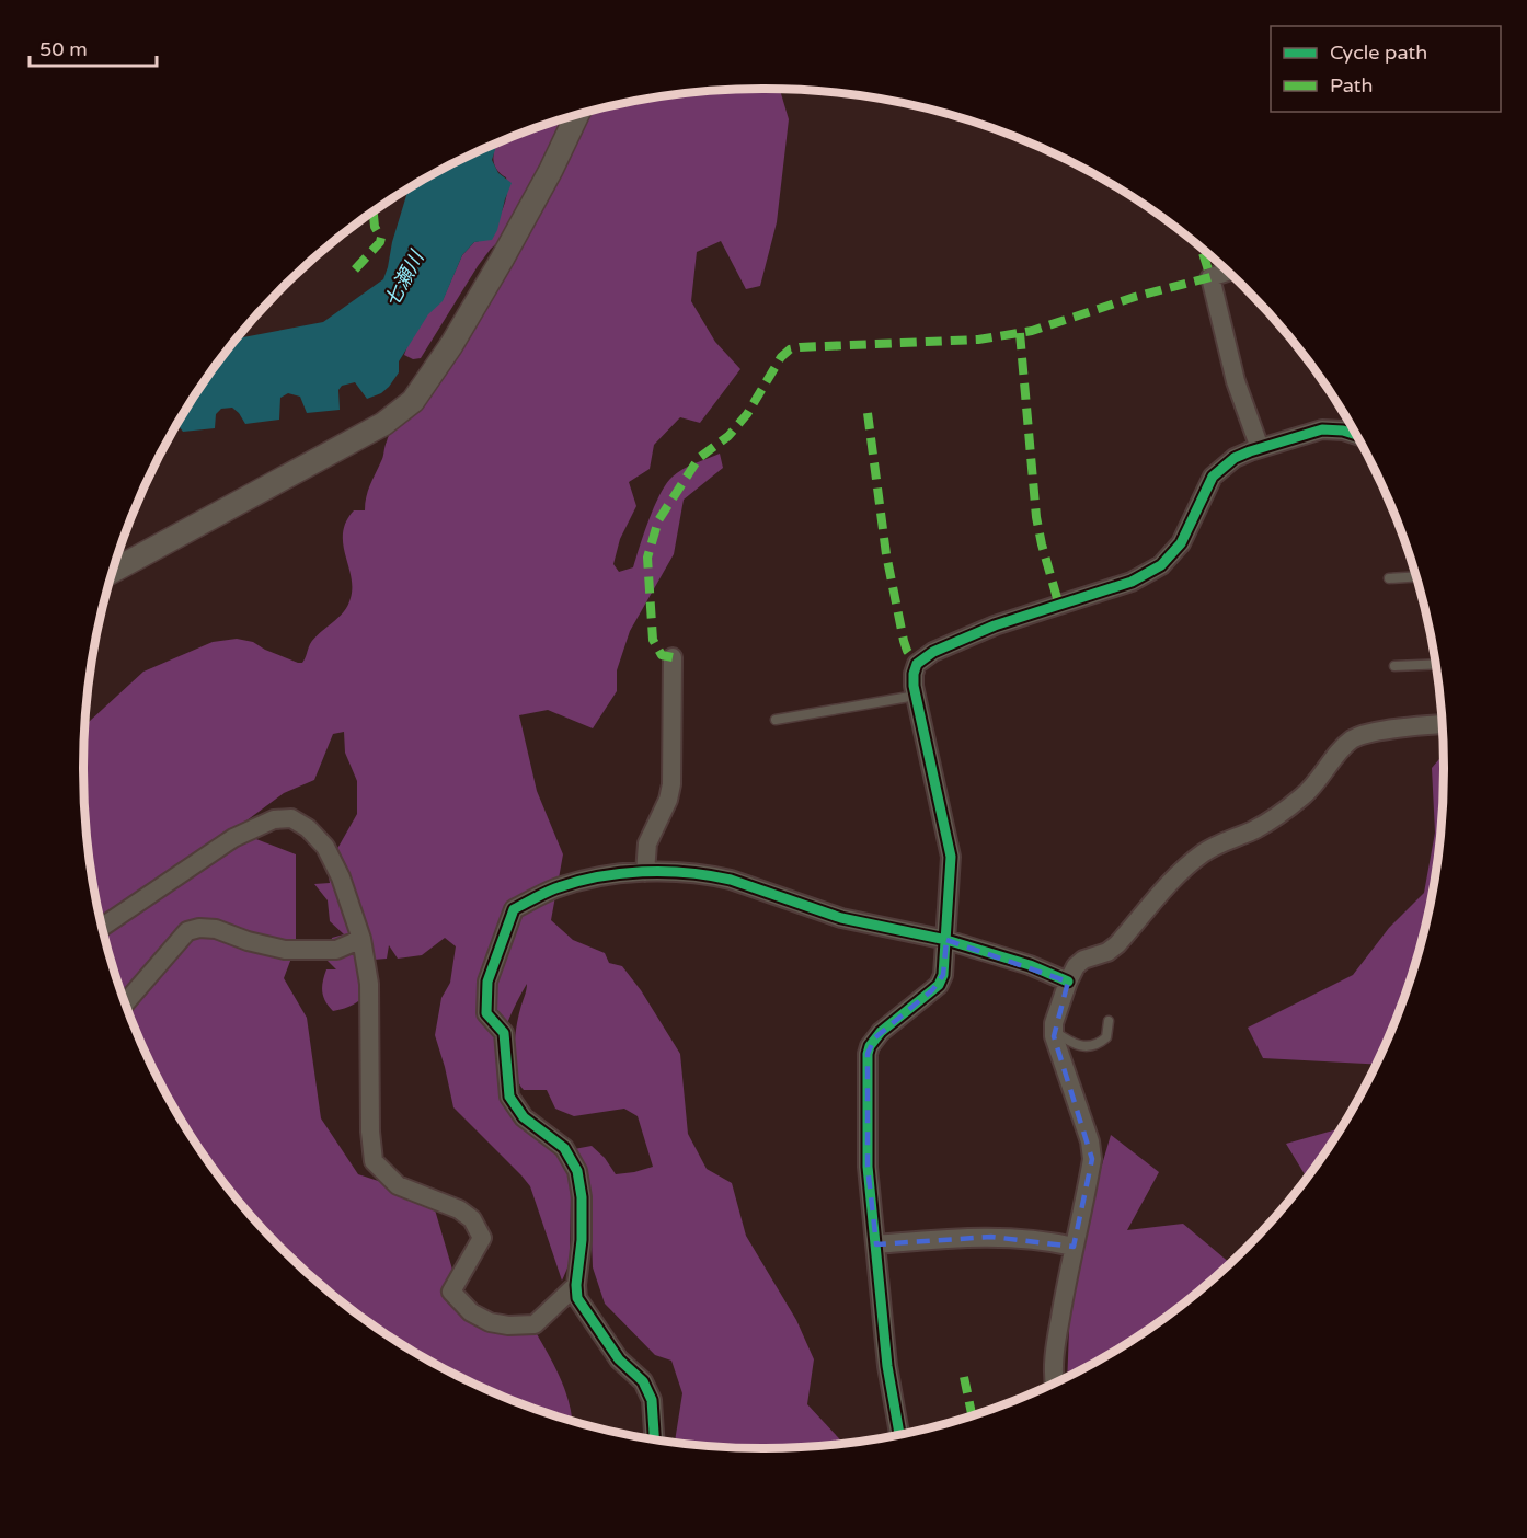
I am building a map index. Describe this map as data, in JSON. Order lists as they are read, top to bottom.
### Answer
{
  "water": ["七瀬川"],
  "legend": ["Cycle path", "Path"],
  "scale_bar": "50 m"
}
